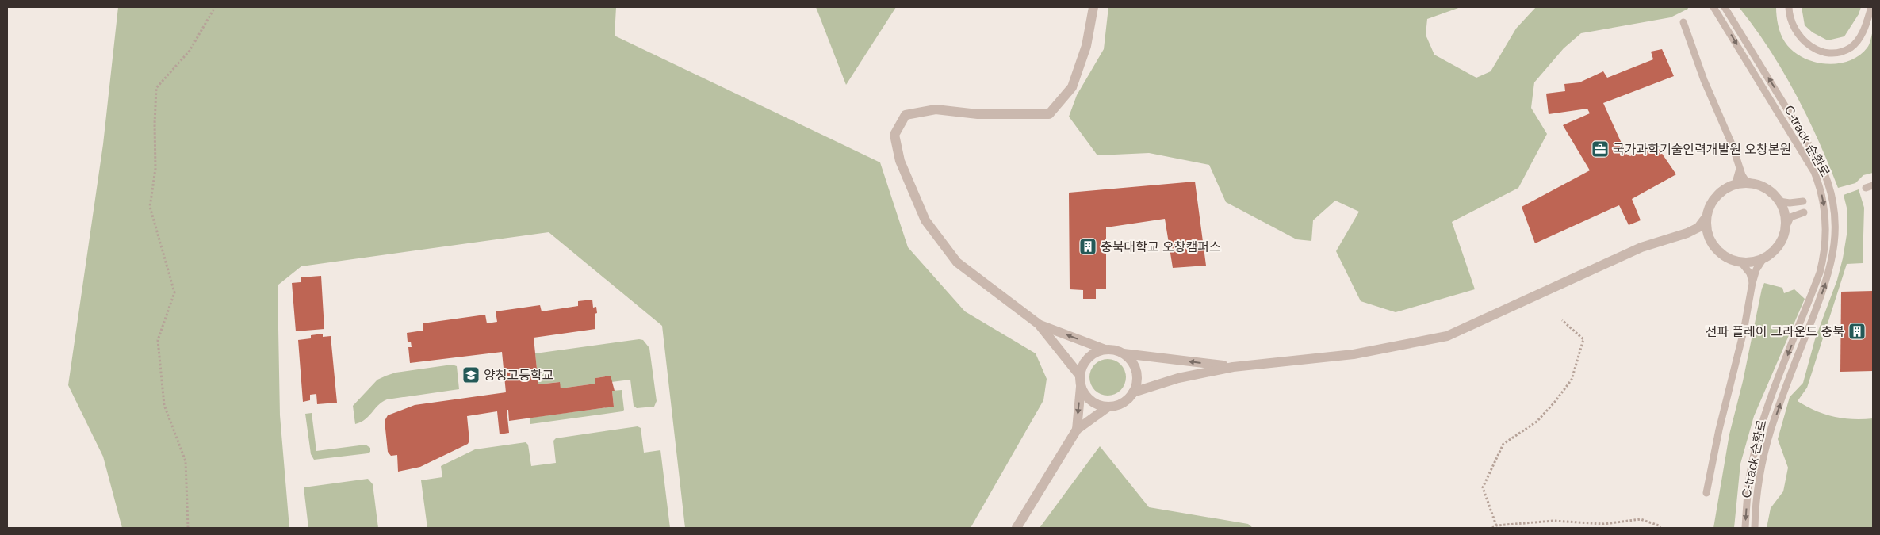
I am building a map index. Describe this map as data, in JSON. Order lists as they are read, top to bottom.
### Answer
{
  "streets": {
    "lane": ["C-track 순환로"]
  },
  "places": {
    "office": ["국가과학기술인력개발원 오창본원"],
    "building": ["충북대학교 오창캠퍼스", "전파 플레이 그라운드 충북"],
    "school or university": ["양청고등학교"]
  }
}
